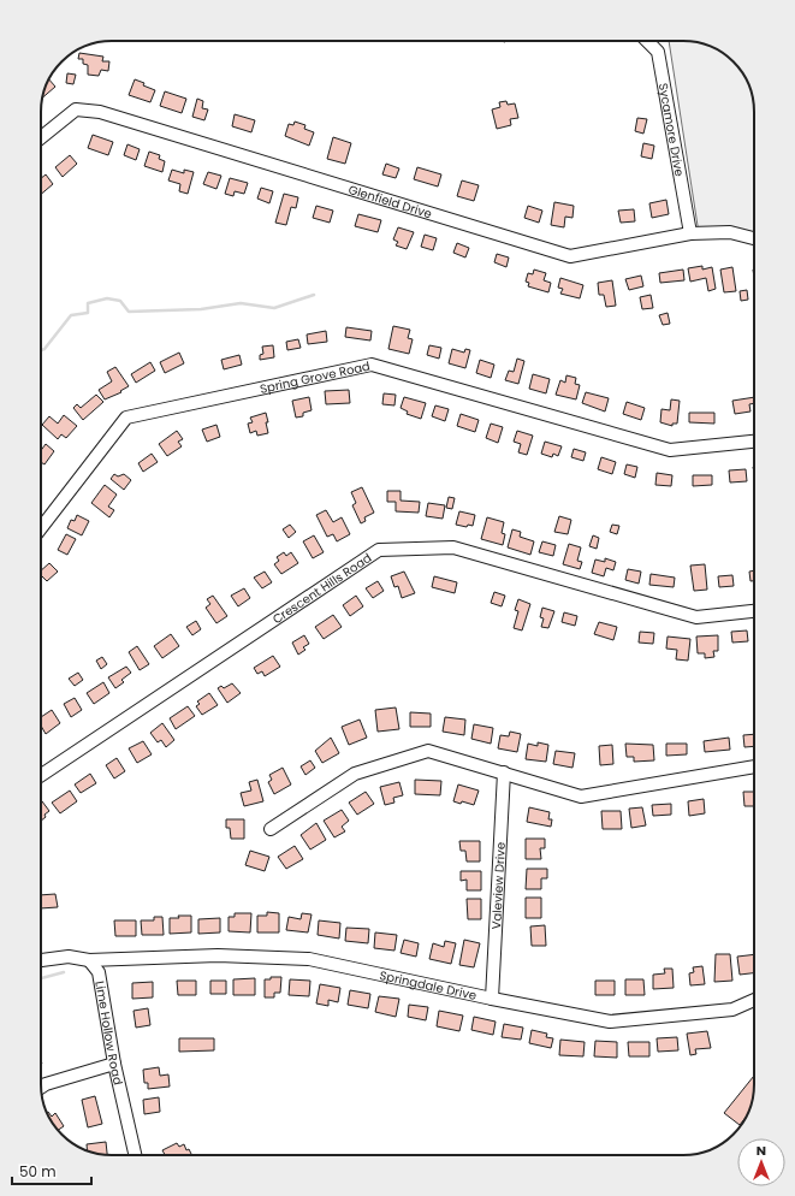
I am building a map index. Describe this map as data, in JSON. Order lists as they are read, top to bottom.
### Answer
{
  "streets": {
    "street": [
      "Sycamore Drive",
      "Glenfield Drive",
      "Spring Grove Road",
      "Crescent Hills Road",
      "Valeview Drive",
      "Springdale Drive",
      "Lime Hollow Road"
    ]
  },
  "crossings": [
    ["Sycamore Drive", "Glenfield Drive"],
    ["Valeview Drive", "Springdale Drive"],
    ["Springdale Drive", "Lime Hollow Road"]
  ],
  "scale_bar": "50 m",
  "north": "top"
}
